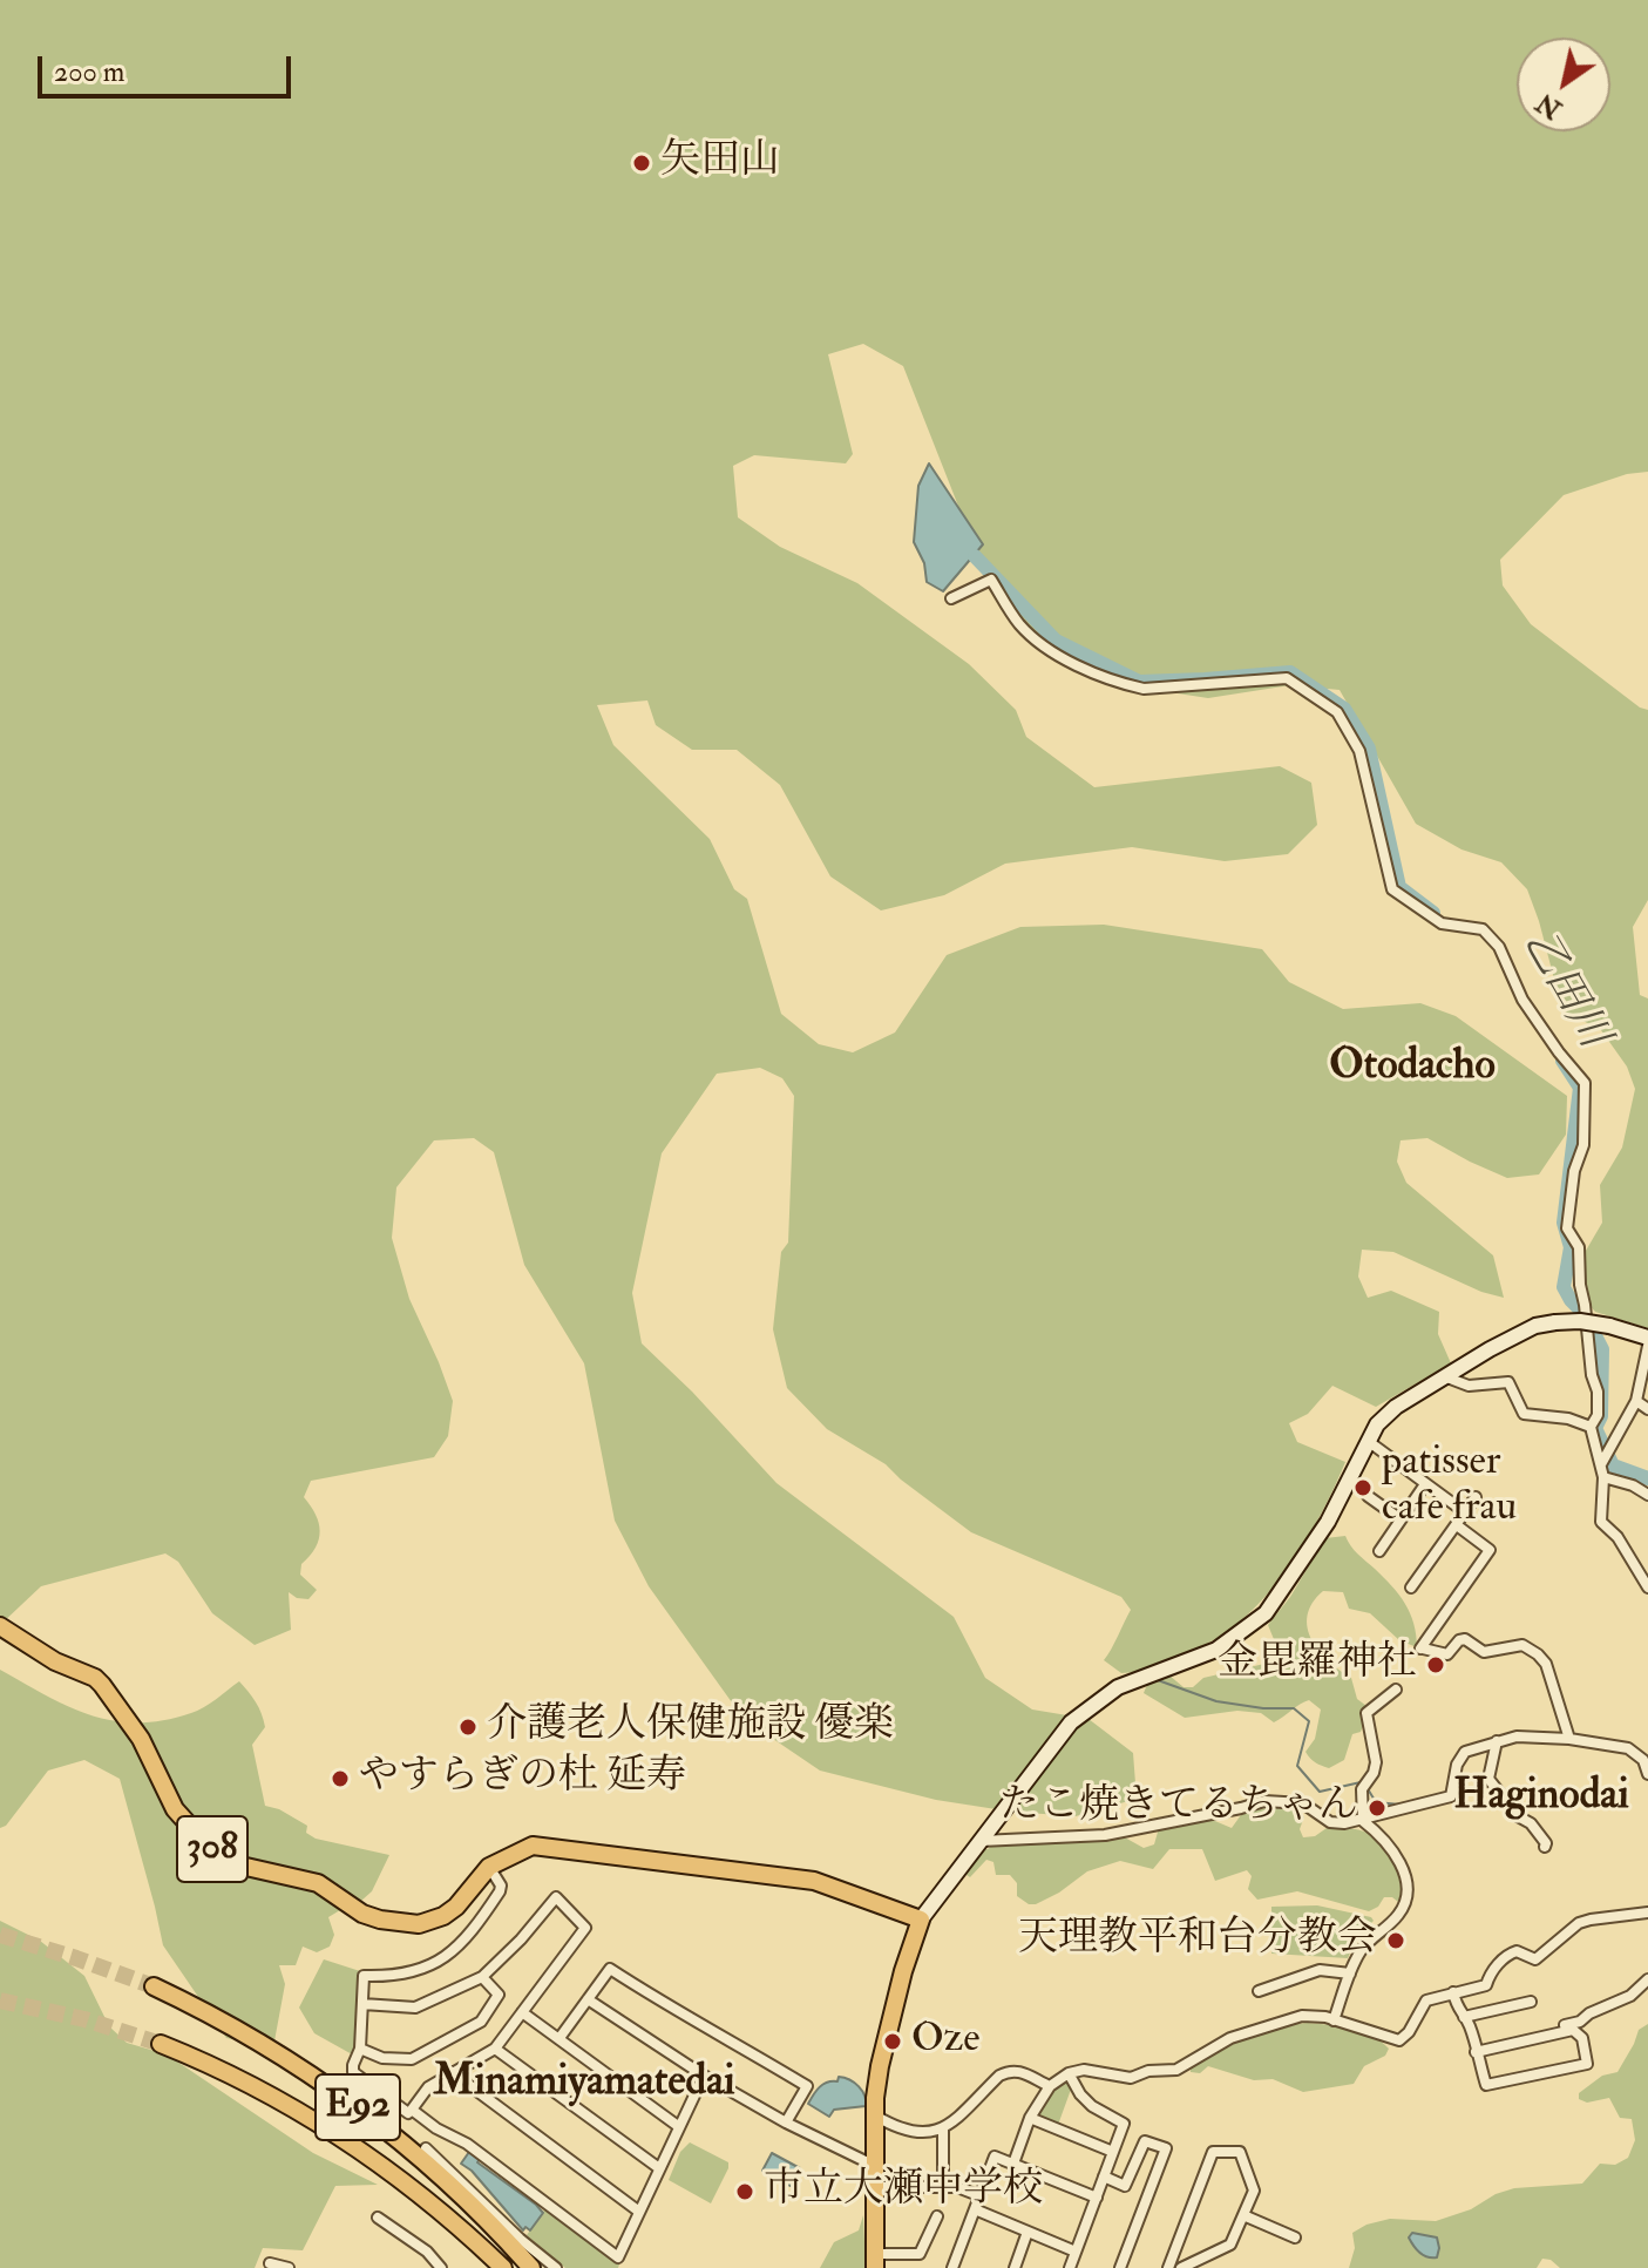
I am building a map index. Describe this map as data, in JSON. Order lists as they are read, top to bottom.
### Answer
{
  "streets": {
    "highway": ["308", "E92"]
  },
  "districts": ["Otodacho", "Haginodai", "Minamiyamatedai"],
  "water": ["乙田川"],
  "places": [
    "矢田山",
    "patisser cafe frau",
    "金毘羅神社",
    "介護老人保健施設 優楽",
    "やすらぎの杜 延寿",
    "たこ焼きてるちゃん",
    "天理教平和台分教会",
    "Oze",
    "市立大瀬中学校"
  ],
  "scale_bar": "200 m",
  "north": "bottom left"
}
